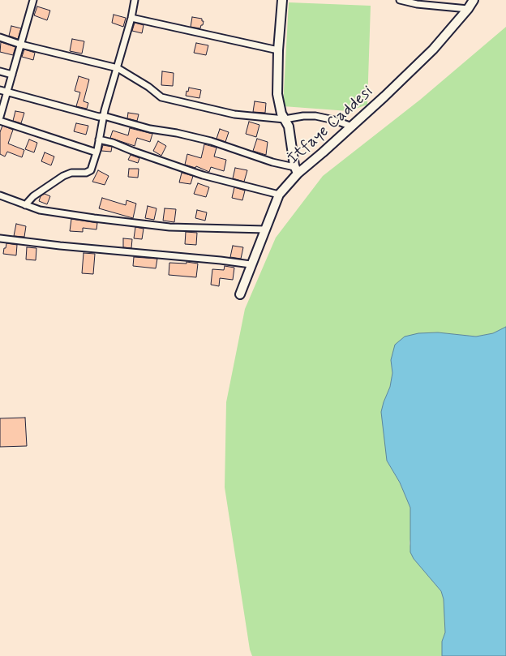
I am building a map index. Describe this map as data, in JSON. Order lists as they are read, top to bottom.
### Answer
{
  "streets": {
    "street": ["İtfaye Caddesi"]
  }
}
